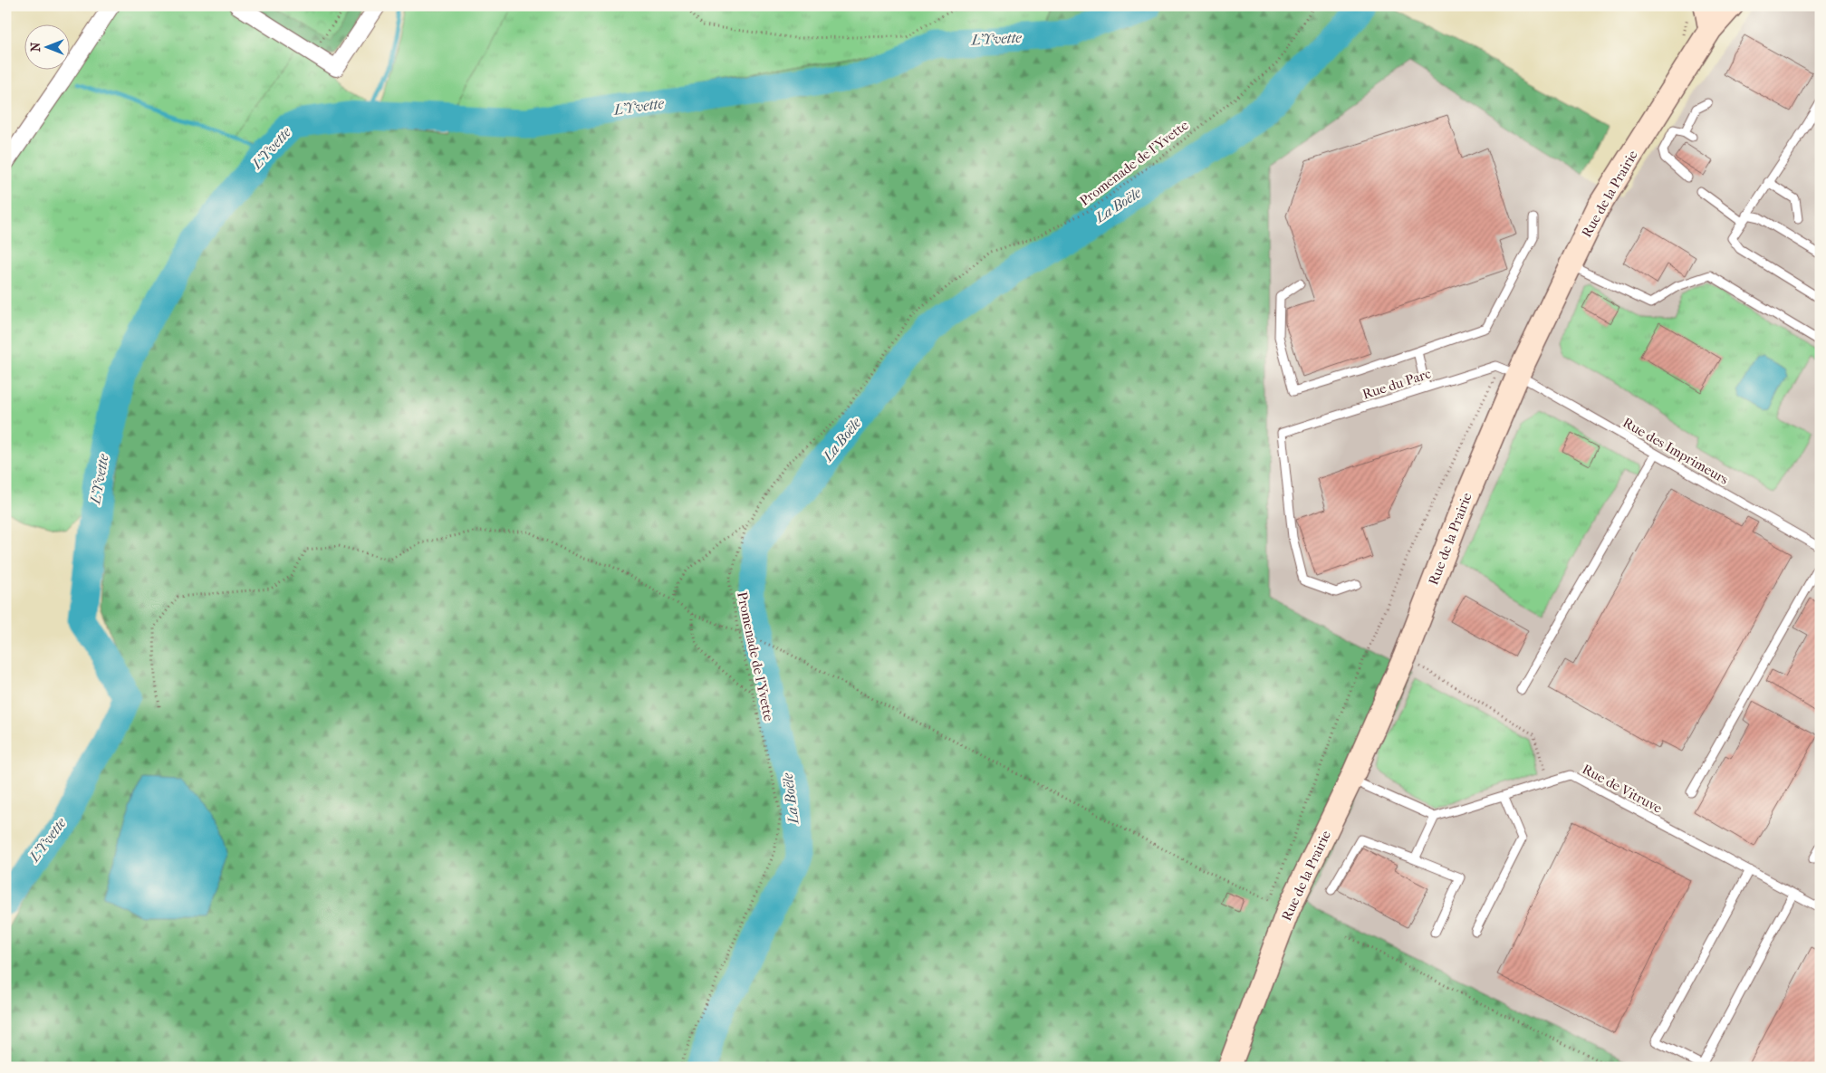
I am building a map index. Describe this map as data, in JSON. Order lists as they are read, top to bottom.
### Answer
{
  "streets": {
    "street": ["Rue de la Prairie"],
    "lane": ["Rue du Parc", "Rue des Imprimeurs", "Rue de Vitruve"],
    "path": ["Promenade de l'Yvette"]
  },
  "crossings": [
    ["Rue de la Prairie", "Rue du Parc"],
    ["Rue de la Prairie", "Rue des Imprimeurs"],
    ["Rue du Parc", "Rue des Imprimeurs"]
  ],
  "water": ["L'Yvette", "La Boële"],
  "north": "left"
}
